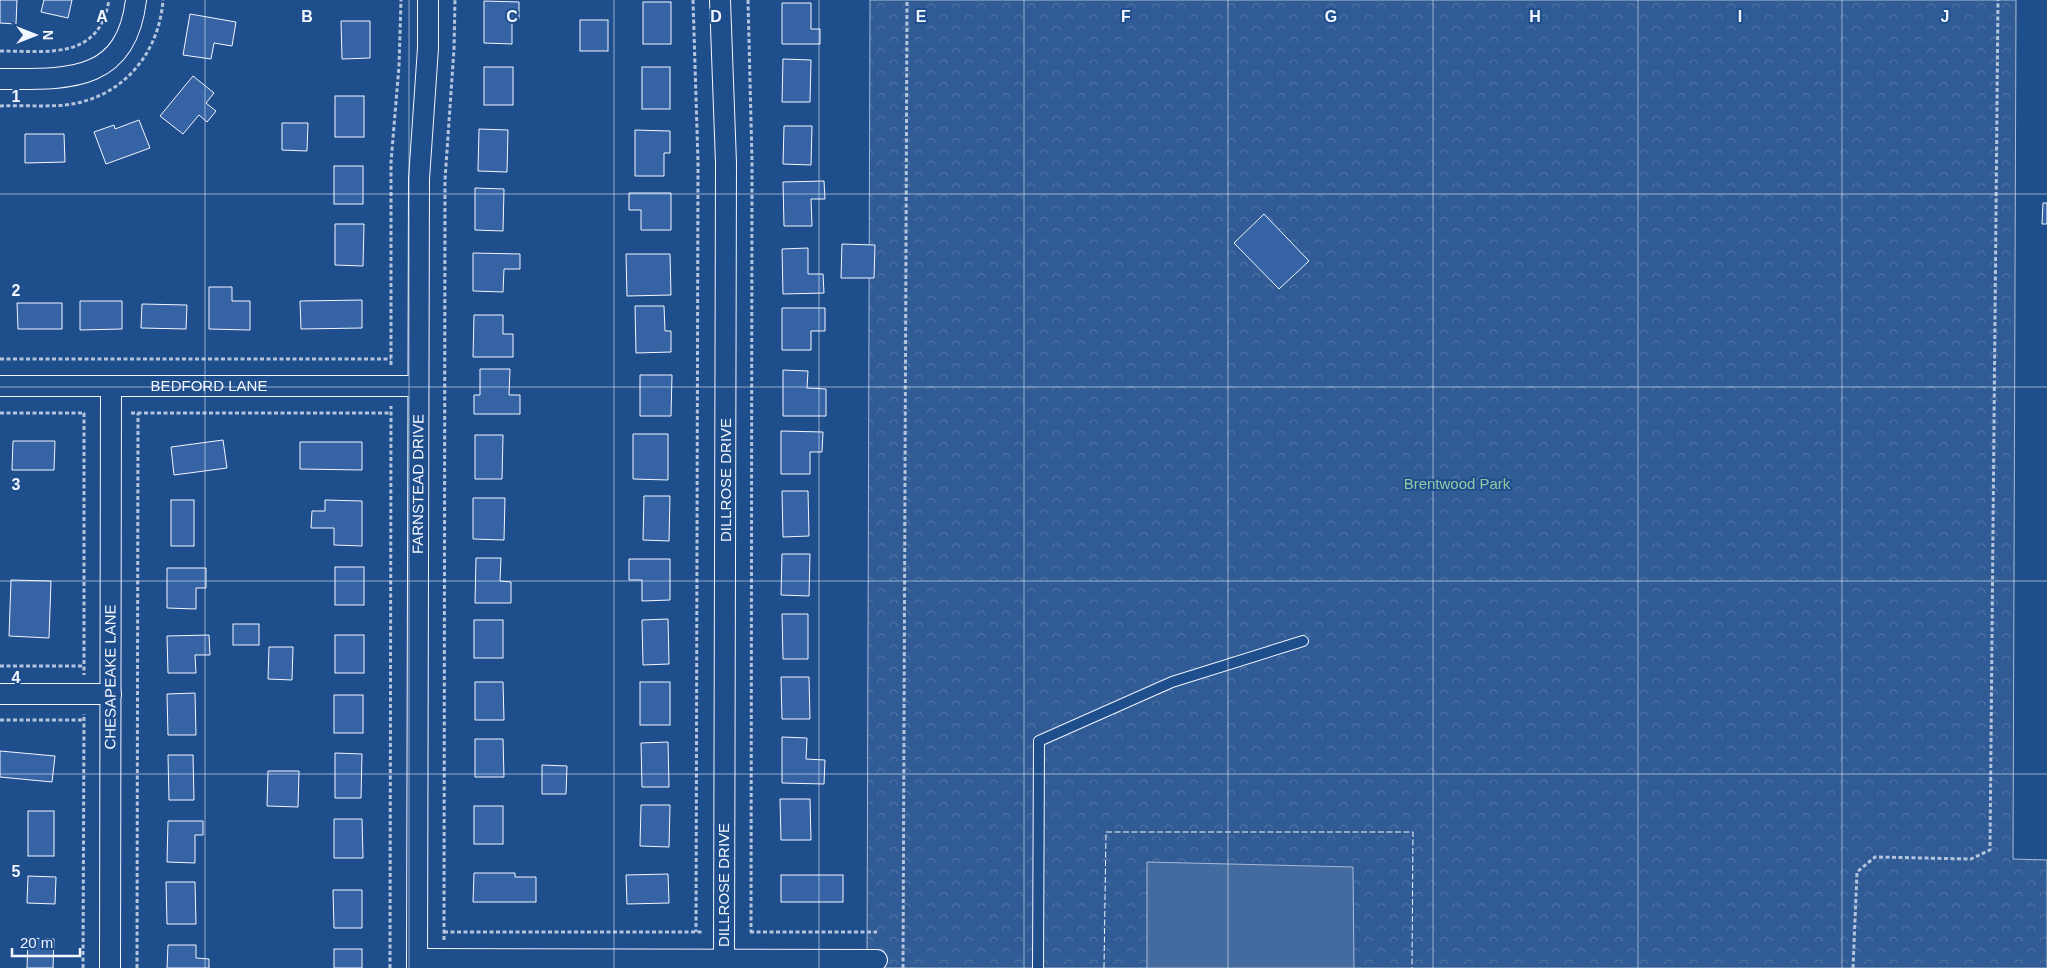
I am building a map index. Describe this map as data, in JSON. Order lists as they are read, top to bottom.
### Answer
{
  "streets": {
    "street": [
      "BEDFORD LANE",
      "DILLROSE DRIVE",
      "FARNSTEAD DRIVE",
      "CHESAPEAKE LANE"
    ]
  },
  "crossings": [
    ["BEDFORD LANE", "FARNSTEAD DRIVE"],
    ["BEDFORD LANE", "CHESAPEAKE LANE"]
  ],
  "parks": ["Brentwood Park"],
  "scale_bar": "20 m",
  "north": "right",
  "grid": {
    "columns": [
      "A",
      "B",
      "C",
      "D",
      "E",
      "F",
      "G",
      "H",
      "I",
      "J"
    ],
    "rows": [
      "1",
      "2",
      "3",
      "4",
      "5"
    ]
  }
}
